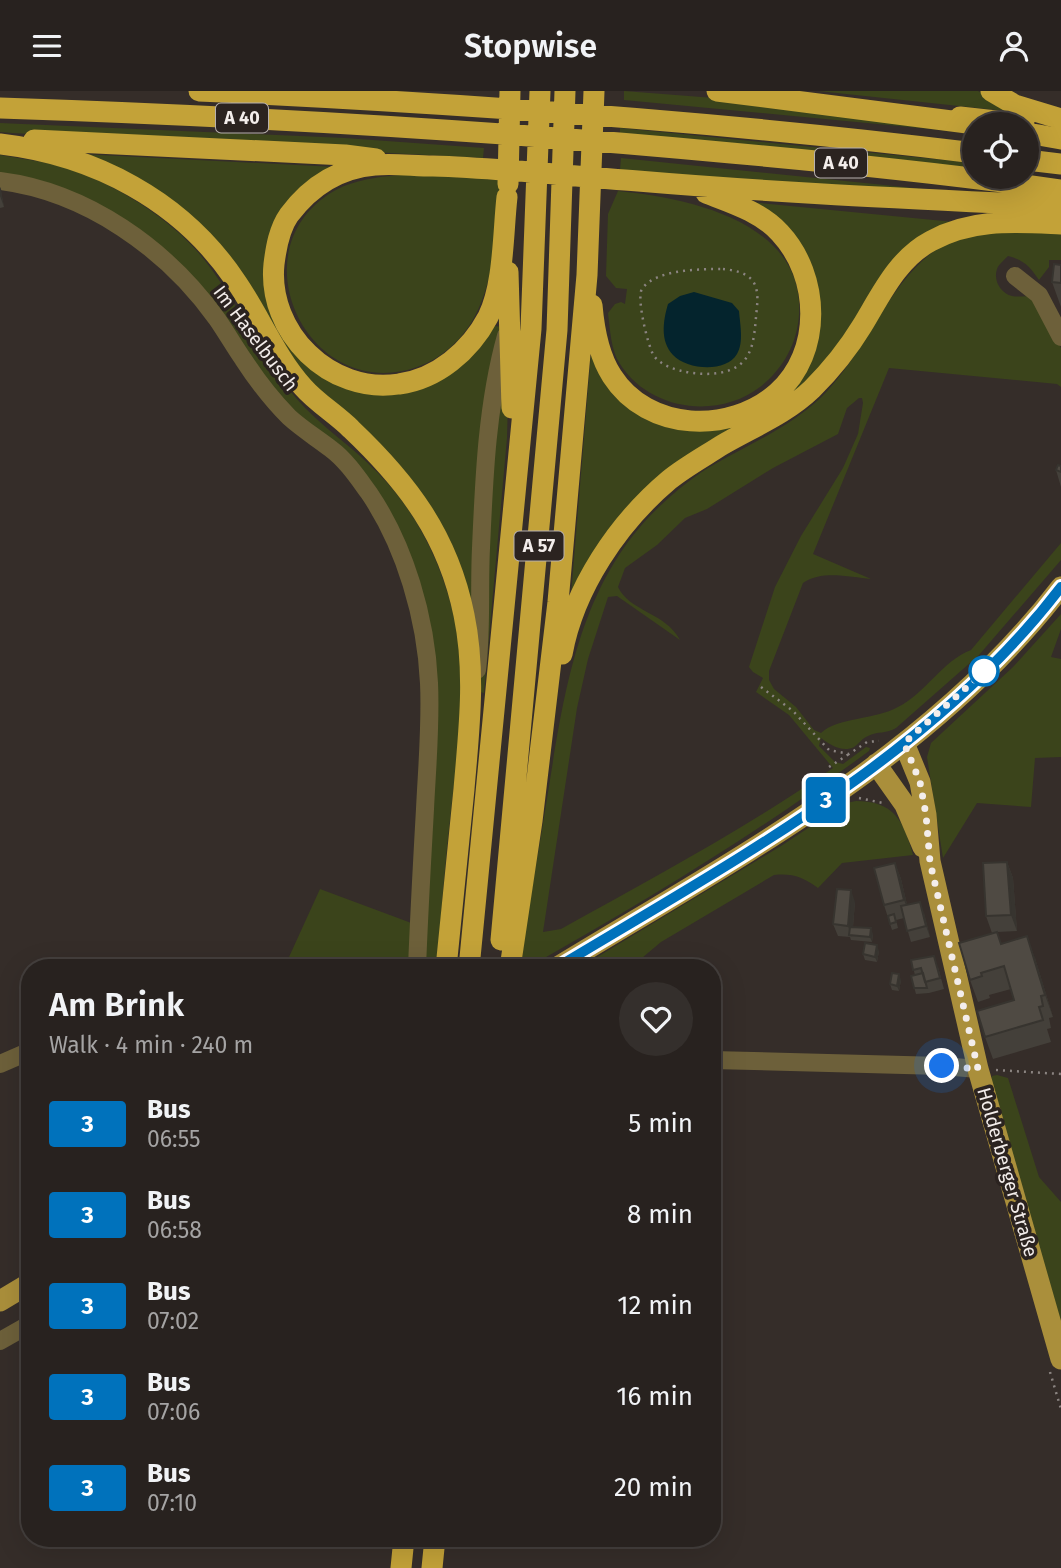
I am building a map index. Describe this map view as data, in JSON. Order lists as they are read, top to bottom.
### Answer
{
  "streets": {
    "highway": ["A 40", "A 57"],
    "main road": ["Holderberger Straße"],
    "street": ["Im Haselbusch"]
  },
  "lines": ["bus line 3"],
  "page": {
    "header": "Stopwise",
    "on_map": "3",
    "heading": ["Am Brink", "Walk · 4 min · 240 m"],
    "list": [
      {
        "mark": "3",
        "name": "Bus",
        "note": "06:55",
        "value": "5 min"
      },
      {
        "mark": "3",
        "name": "Bus",
        "note": "06:58",
        "value": "8 min"
      },
      {
        "mark": "3",
        "name": "Bus",
        "note": "07:02",
        "value": "12 min"
      },
      {
        "mark": "3",
        "name": "Bus",
        "note": "07:06",
        "value": "16 min"
      },
      {
        "mark": "3",
        "name": "Bus",
        "note": "07:10",
        "value": "20 min"
      }
    ]
  }
}
